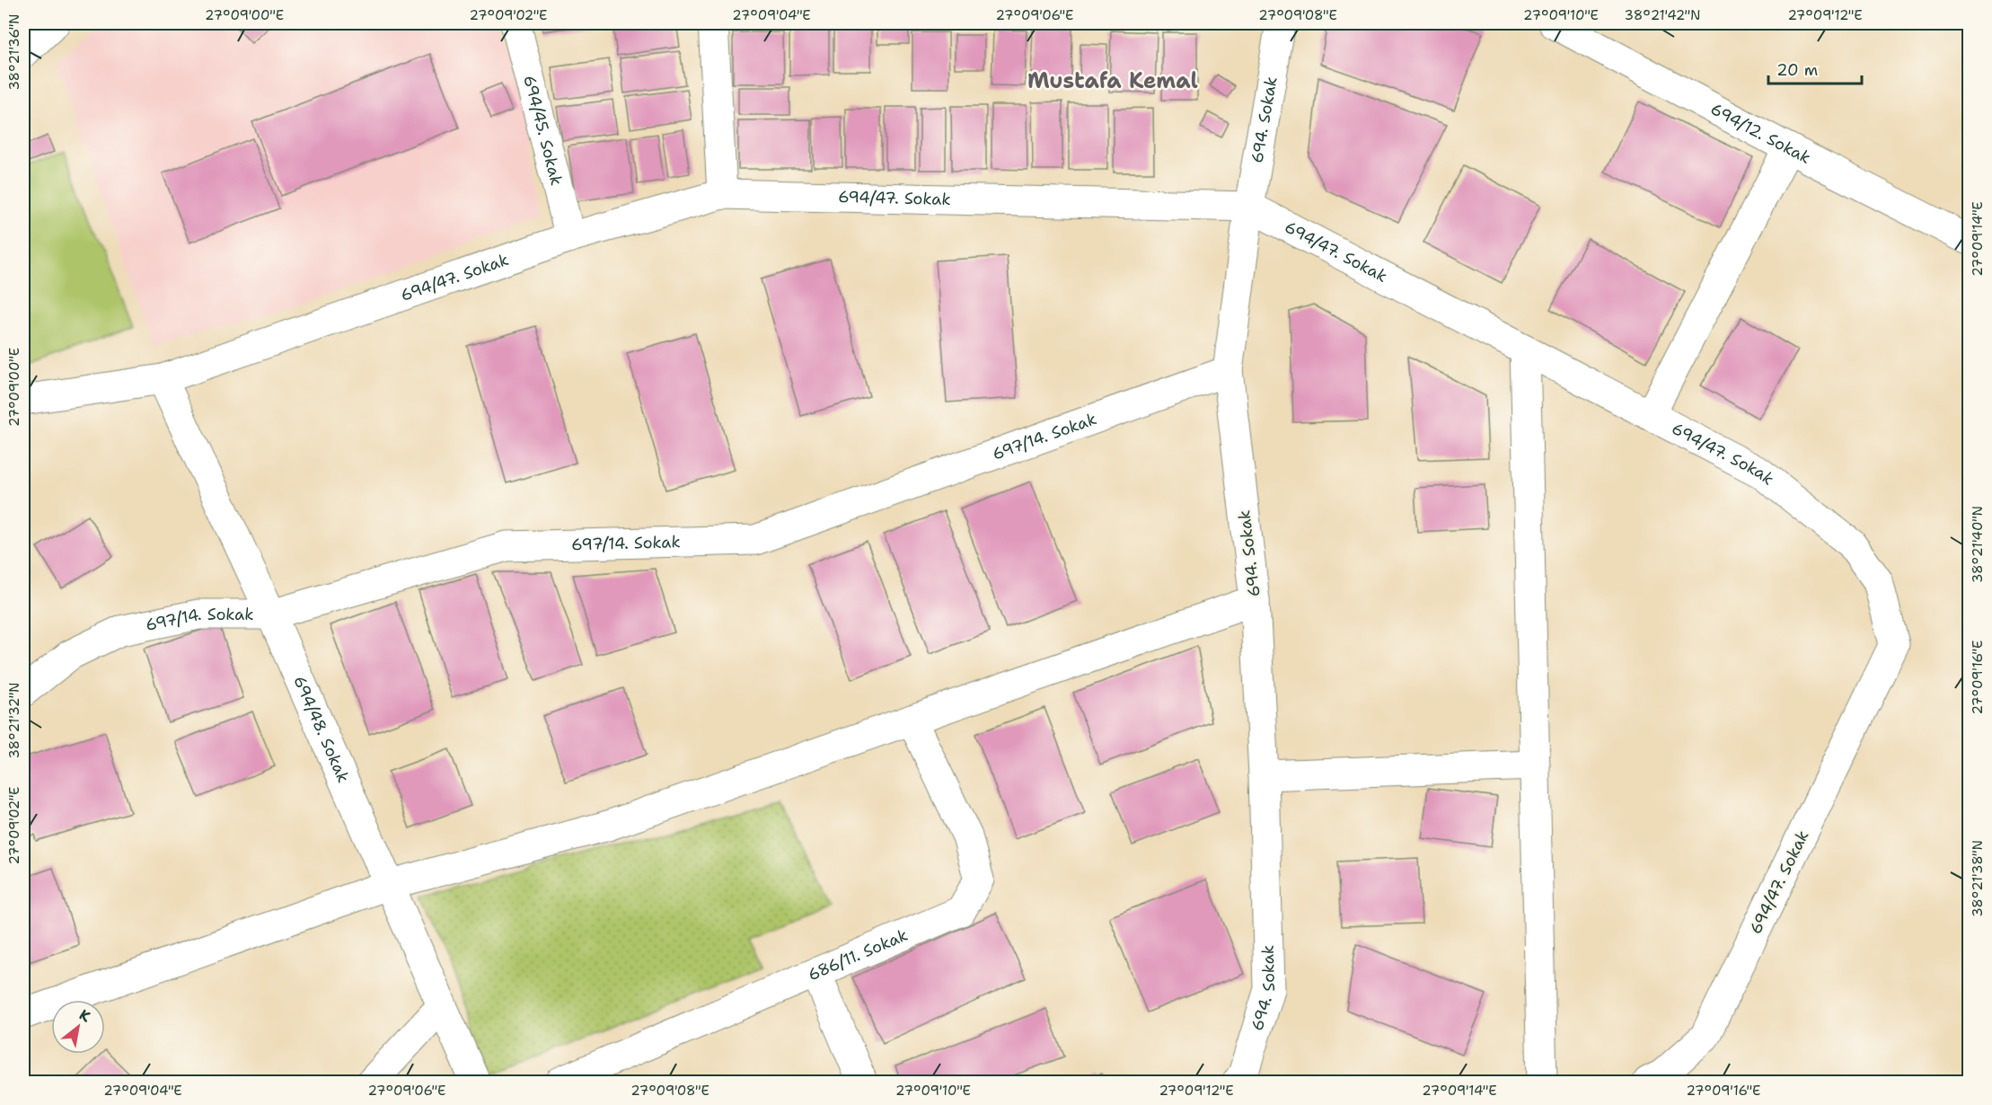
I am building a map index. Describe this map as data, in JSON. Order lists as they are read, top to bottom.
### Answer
{
  "streets": {
    "street": [
      "694. Sokak",
      "694/45. Sokak",
      "694/12. Sokak",
      "694/47. Sokak",
      "697/14. Sokak",
      "694/48. Sokak",
      "686/11. Sokak"
    ]
  },
  "crossings": [
    ["694. Sokak", "694/47. Sokak"],
    ["694. Sokak", "697/14. Sokak"],
    ["694/45. Sokak", "694/47. Sokak"],
    ["694/47. Sokak", "694/48. Sokak"],
    ["697/14. Sokak", "694/48. Sokak"]
  ],
  "districts": ["Mustafa Kemal"],
  "scale_bar": "20 m",
  "north": "top right",
  "coordinates": [
    "27°09'00\"E",
    "27°09'02\"E",
    "27°09'04\"E",
    "27°09'06\"E",
    "27°09'08\"E",
    "27°09'10\"E",
    "38°21'42\"N",
    "27°09'12\"E",
    "38°21'36\"N",
    "27°09'14\"E",
    "38°21'40\"N",
    "27°09'16\"E",
    "38°21'32\"N",
    "38°21'38\"N"
  ]
}
